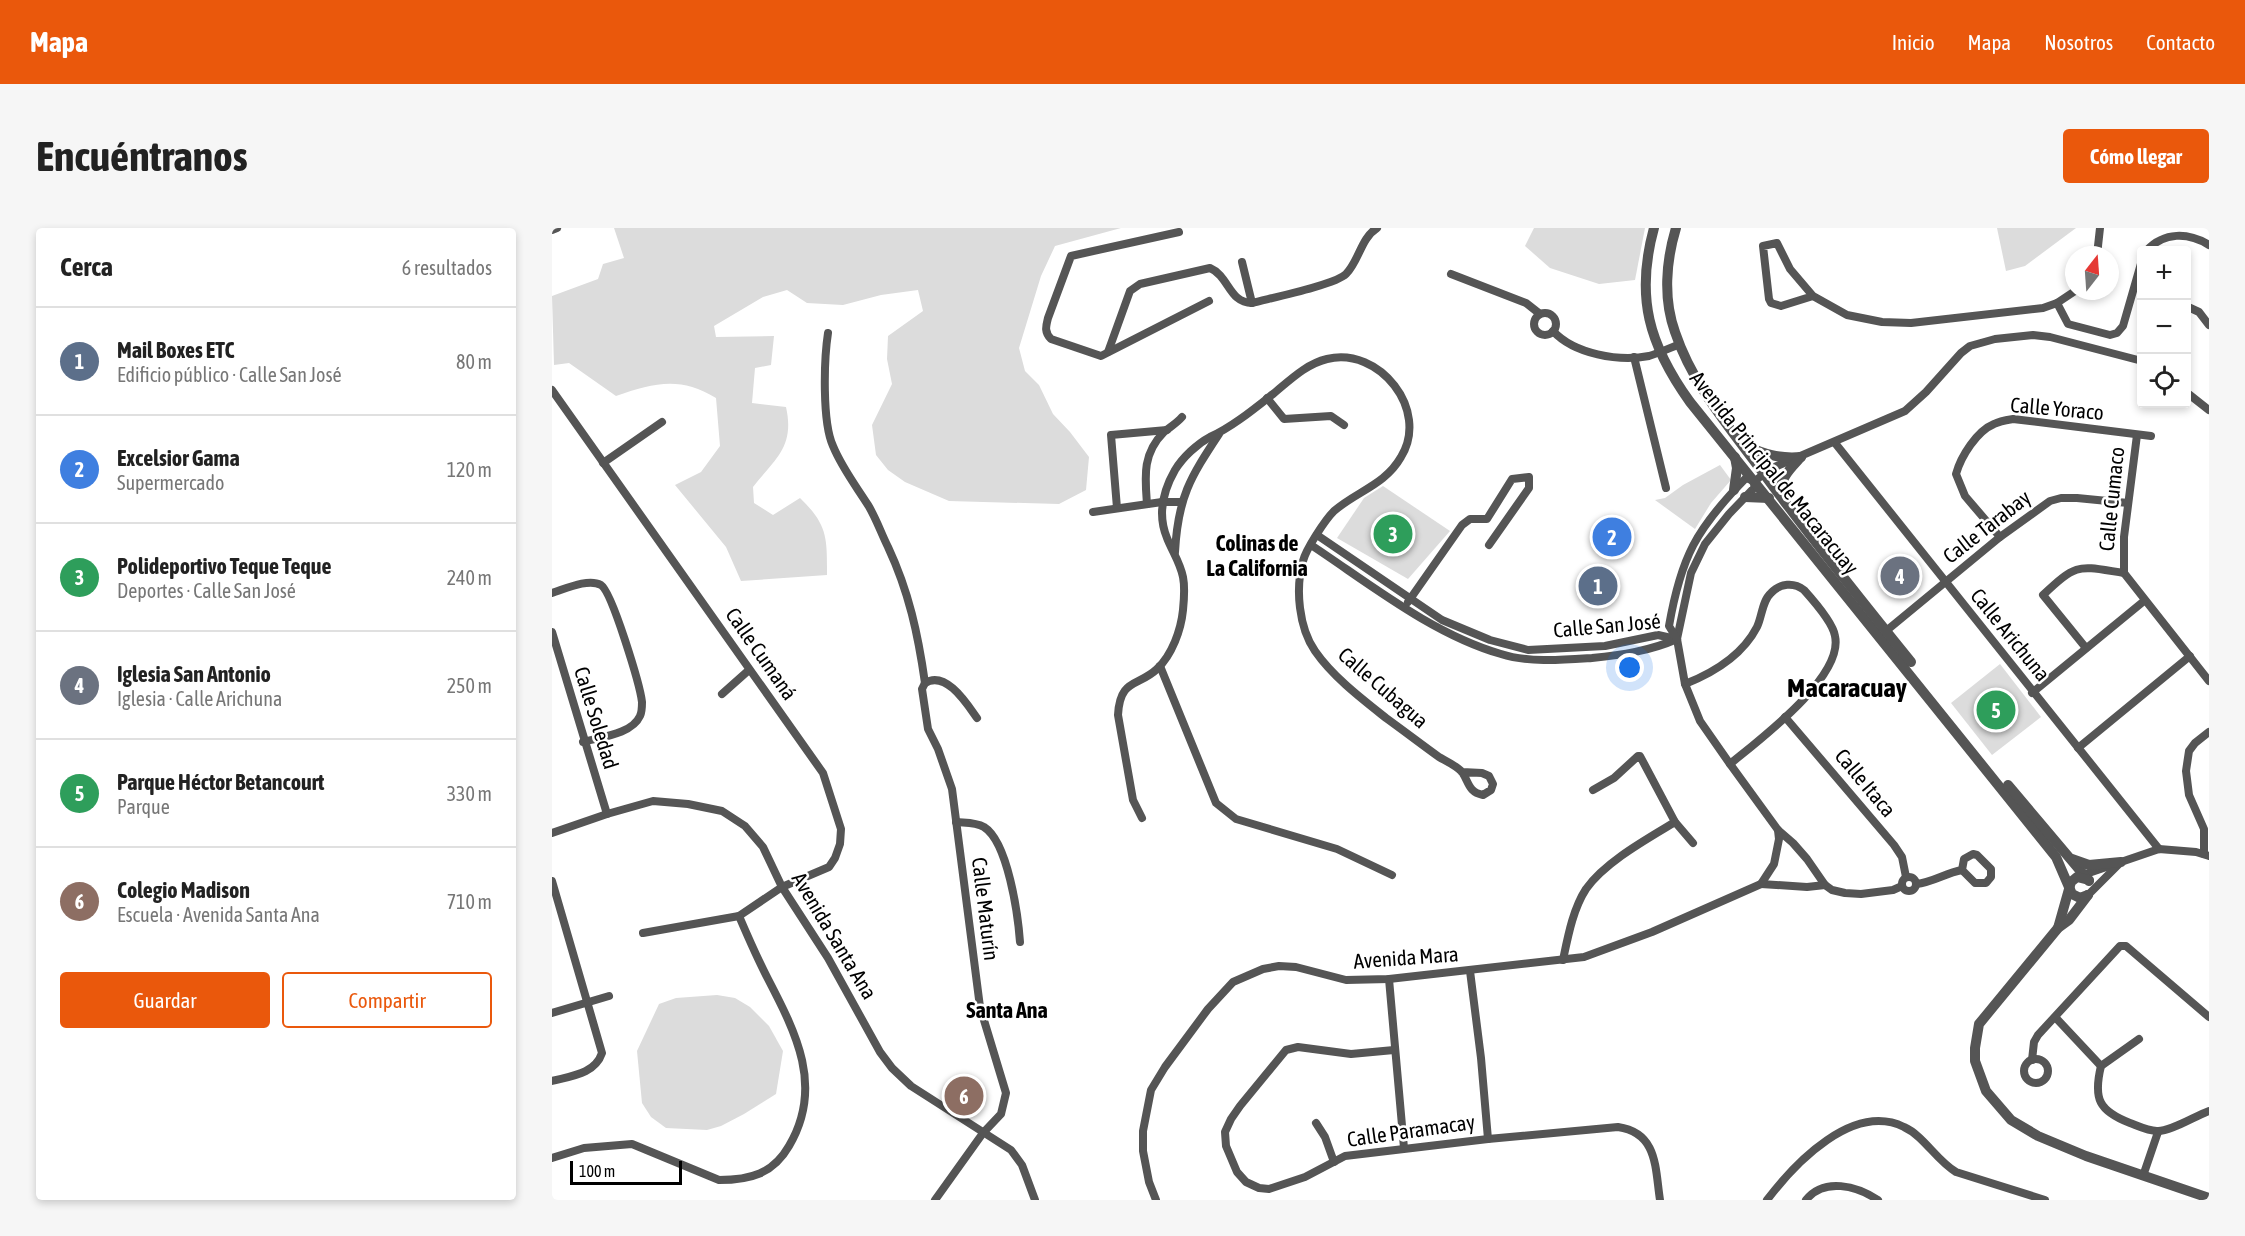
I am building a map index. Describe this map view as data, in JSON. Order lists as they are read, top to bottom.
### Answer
{
  "streets": {
    "street": [
      "Calle Yoraco",
      "Avenida Principal de Macaracuay",
      "Calle Cumaco",
      "Calle Tarabay",
      "Calle San José",
      "Calle Arichuna",
      "Calle Cumaná",
      "Calle Cubagua",
      "Calle Soledad",
      "Calle Itaca",
      "Calle Maturín",
      "Avenida Santa Ana",
      "Avenida Mara",
      "Calle Paramacay"
    ]
  },
  "crossings": [
    ["Calle Yoraco", "Calle Cumaco"],
    ["Calle Yoraco", "Calle Tarabay"],
    ["Avenida Principal de Macaracuay", "Calle Tarabay"],
    ["Calle Cumaco", "Calle Tarabay"],
    ["Calle Tarabay", "Calle Arichuna"],
    ["Calle San José", "Calle Cubagua"],
    ["Calle Cumaná", "Avenida Santa Ana"],
    ["Calle Soledad", "Avenida Santa Ana"],
    ["Calle Maturín", "Avenida Santa Ana"]
  ],
  "districts": ["Colinas de La California", "Macaracuay", "Santa Ana"],
  "scale_bar": "100 m",
  "north": "top",
  "page": {
    "header": "Mapa",
    "nav": [
      "Inicio",
      "Mapa",
      "Nosotros",
      "Contacto"
    ],
    "buttons": [
      "Cómo llegar",
      ["Guardar", "Compartir"]
    ],
    "title": "Encuéntranos",
    "heading": ["Cerca", "6 resultados"],
    "map_buttons": ["+", "−"],
    "list": [
      {
        "mark": "1",
        "name": "Mail Boxes ETC",
        "note": "Edificio público · Calle San José",
        "value": "80 m"
      },
      {
        "mark": "2",
        "name": "Excelsior Gama",
        "note": "Supermercado",
        "value": "120 m"
      },
      {
        "mark": "3",
        "name": "Polideportivo Teque Teque",
        "note": "Deportes · Calle San José",
        "value": "240 m"
      },
      {
        "mark": "4",
        "name": "Iglesia San Antonio",
        "note": "Iglesia · Calle Arichuna",
        "value": "250 m"
      },
      {
        "mark": "5",
        "name": "Parque Héctor Betancourt",
        "note": "Parque",
        "value": "330 m"
      },
      {
        "mark": "6",
        "name": "Colegio Madison",
        "note": "Escuela · Avenida Santa Ana",
        "value": "710 m"
      }
    ],
    "pins": [
      "3",
      "2",
      "4",
      "1",
      "5",
      "6"
    ],
    "scale": "100 m"
  }
}
